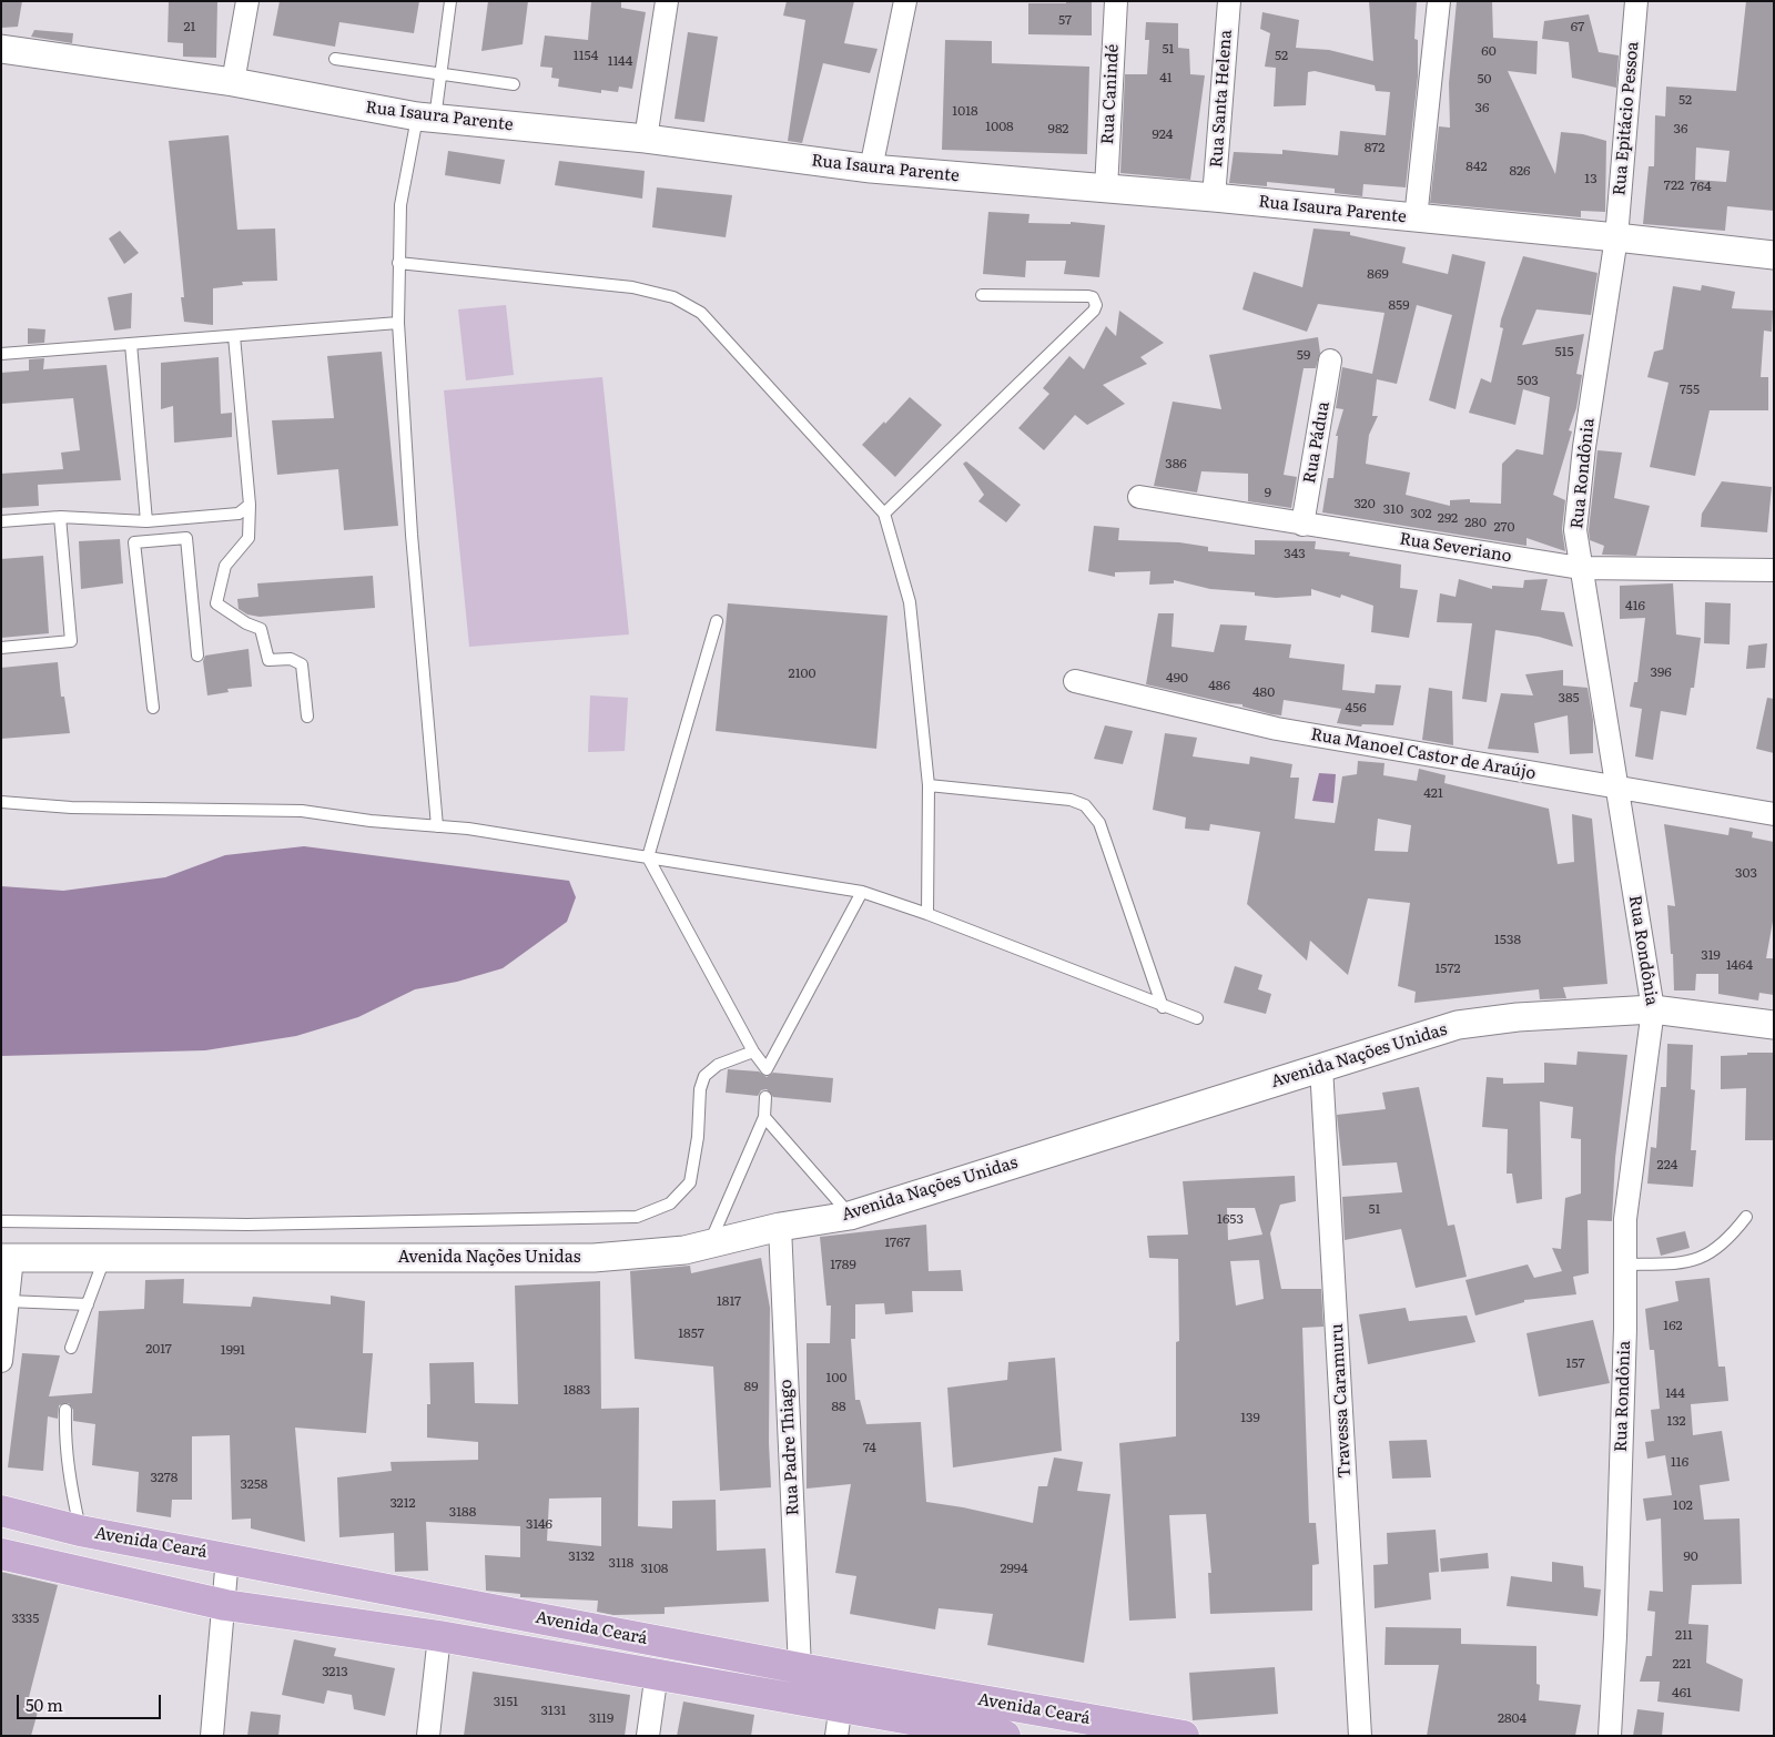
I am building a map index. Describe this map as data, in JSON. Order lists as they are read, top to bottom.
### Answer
{
  "streets": {
    "main road": ["Avenida Ceará"],
    "street": [
      "Rua Canindé",
      "Rua Santa Helena",
      "Rua Isaura Parente",
      "Rua Epitácio Pessoa",
      "Rua Pádua",
      "Rua Rondônia",
      "Rua Severiano",
      "Rua Manoel Castor de Araújo",
      "Avenida Nações Unidas",
      "Travessa Caramuru",
      "Rua Padre Thiago"
    ]
  },
  "crossings": [
    ["Rua Canindé", "Rua Isaura Parente"],
    ["Rua Santa Helena", "Rua Isaura Parente"],
    ["Rua Isaura Parente", "Rua Epitácio Pessoa"],
    ["Rua Isaura Parente", "Rua Rondônia"],
    ["Rua Epitácio Pessoa", "Rua Rondônia"],
    ["Rua Pádua", "Rua Severiano"],
    ["Rua Rondônia", "Rua Severiano"],
    ["Rua Rondônia", "Rua Manoel Castor de Araújo"],
    ["Rua Rondônia", "Avenida Nações Unidas"],
    ["Avenida Nações Unidas", "Travessa Caramuru"],
    ["Avenida Nações Unidas", "Rua Padre Thiago"],
    ["Rua Padre Thiago", "Avenida Ceará"]
  ],
  "house_numbers": [
    "57",
    "21",
    "67",
    "51",
    "60",
    "1154",
    "52",
    "1144",
    "41",
    "50",
    "52",
    "36",
    "1018",
    "1008",
    "982",
    "36",
    "924",
    "872",
    "842",
    "826",
    "13",
    "722",
    "764",
    "869",
    "859",
    "515",
    "59",
    "503",
    "755",
    "386",
    "9",
    "320",
    "310",
    "302",
    "292",
    "280",
    "270",
    "343",
    "416",
    "396",
    "2100",
    "490",
    "486",
    "480",
    "385",
    "456",
    "421",
    "303",
    "1538",
    "319",
    "1464",
    "1572",
    "224",
    "51",
    "1653",
    "1767",
    "1789",
    "1817",
    "162",
    "1857",
    "2017",
    "1991",
    "157",
    "100",
    "89",
    "1883",
    "144",
    "88",
    "139",
    "132",
    "74",
    "116",
    "3278",
    "3258",
    "3212",
    "102",
    "3188",
    "3146",
    "3132",
    "90",
    "3118",
    "3108",
    "2994",
    "3335",
    "211",
    "221",
    "3213",
    "461",
    "3151",
    "3131",
    "3119",
    "2804"
  ],
  "scale_bar": "50 m"
}
